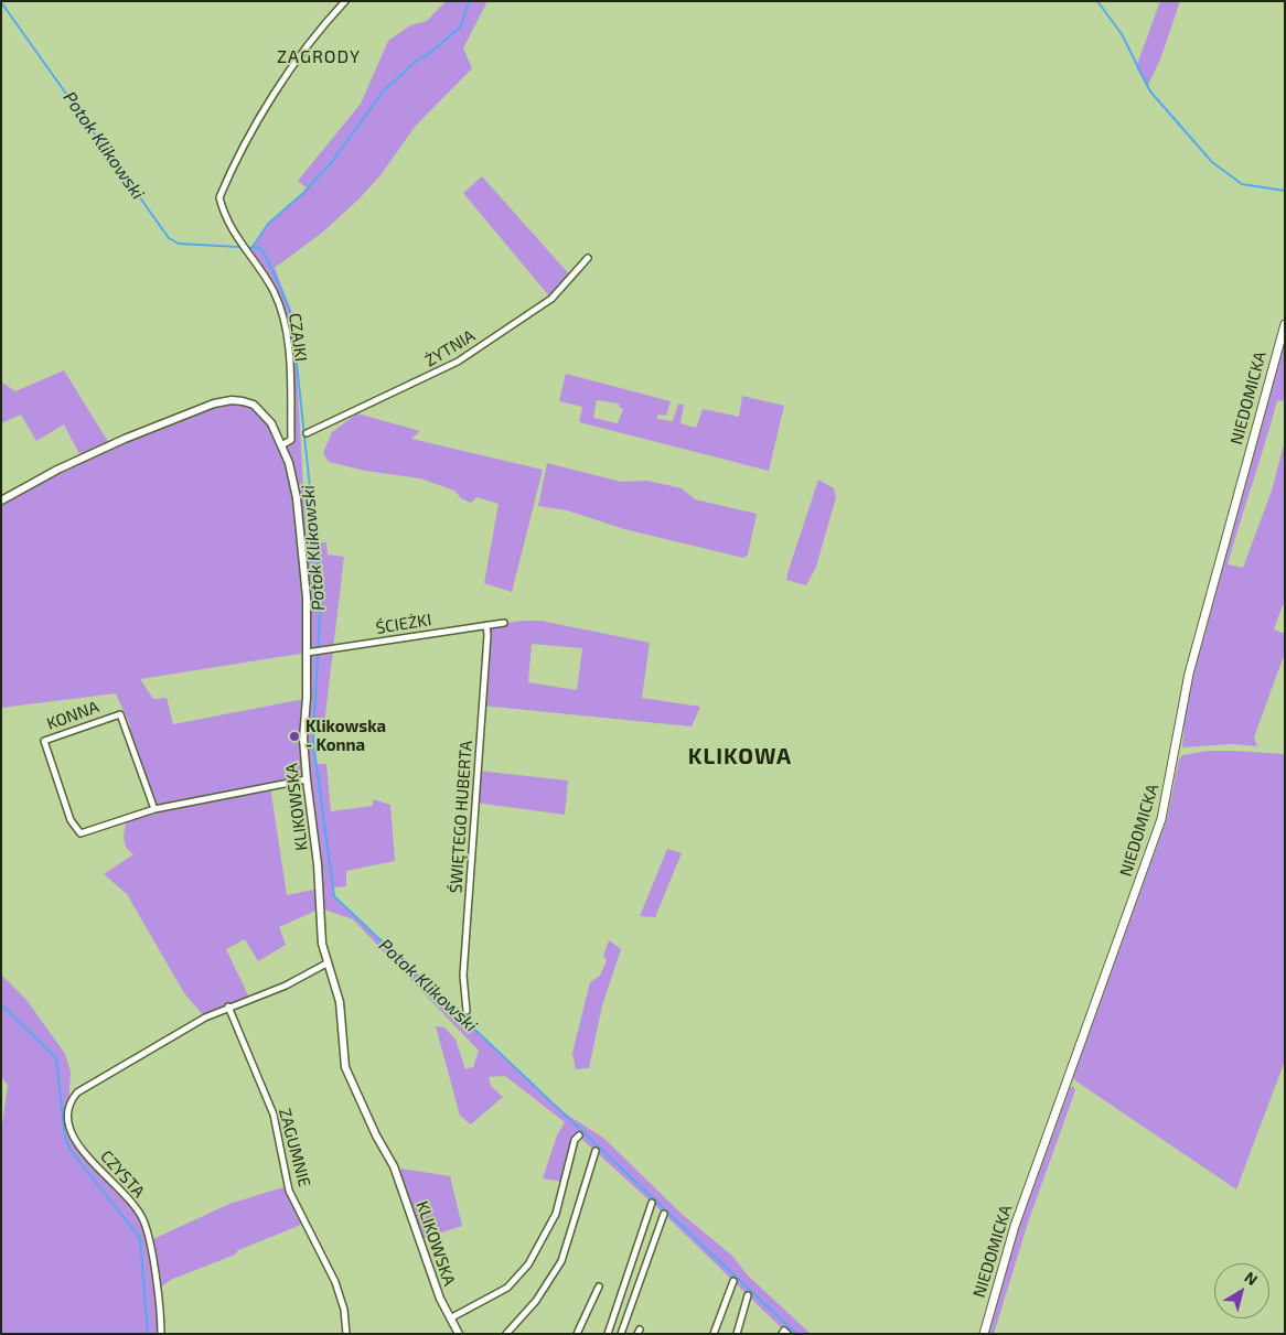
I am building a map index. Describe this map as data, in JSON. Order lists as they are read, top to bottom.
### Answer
{
  "streets": {
    "main road": ["NIEDOMICKA"],
    "street": [
      "CZAJKI",
      "ŻYTNIA",
      "ŚCIEŻKI",
      "KONNA",
      "KLIKOWSKA",
      "ŚWIĘTEGO HUBERTA",
      "ZAGUMNIE",
      "CZYSTA"
    ]
  },
  "crossings": [
    ["CZAJKI", "KLIKOWSKA"],
    ["ŚCIEŻKI", "KLIKOWSKA"],
    ["ŚCIEŻKI", "ŚWIĘTEGO HUBERTA"],
    ["KONNA", "KLIKOWSKA"],
    ["ZAGUMNIE", "CZYSTA"]
  ],
  "districts": ["ZAGRODY", "KLIKOWA"],
  "water": ["Potok Klikowski"],
  "places": ["Klikowska - Konna"],
  "north": "top right"
}
